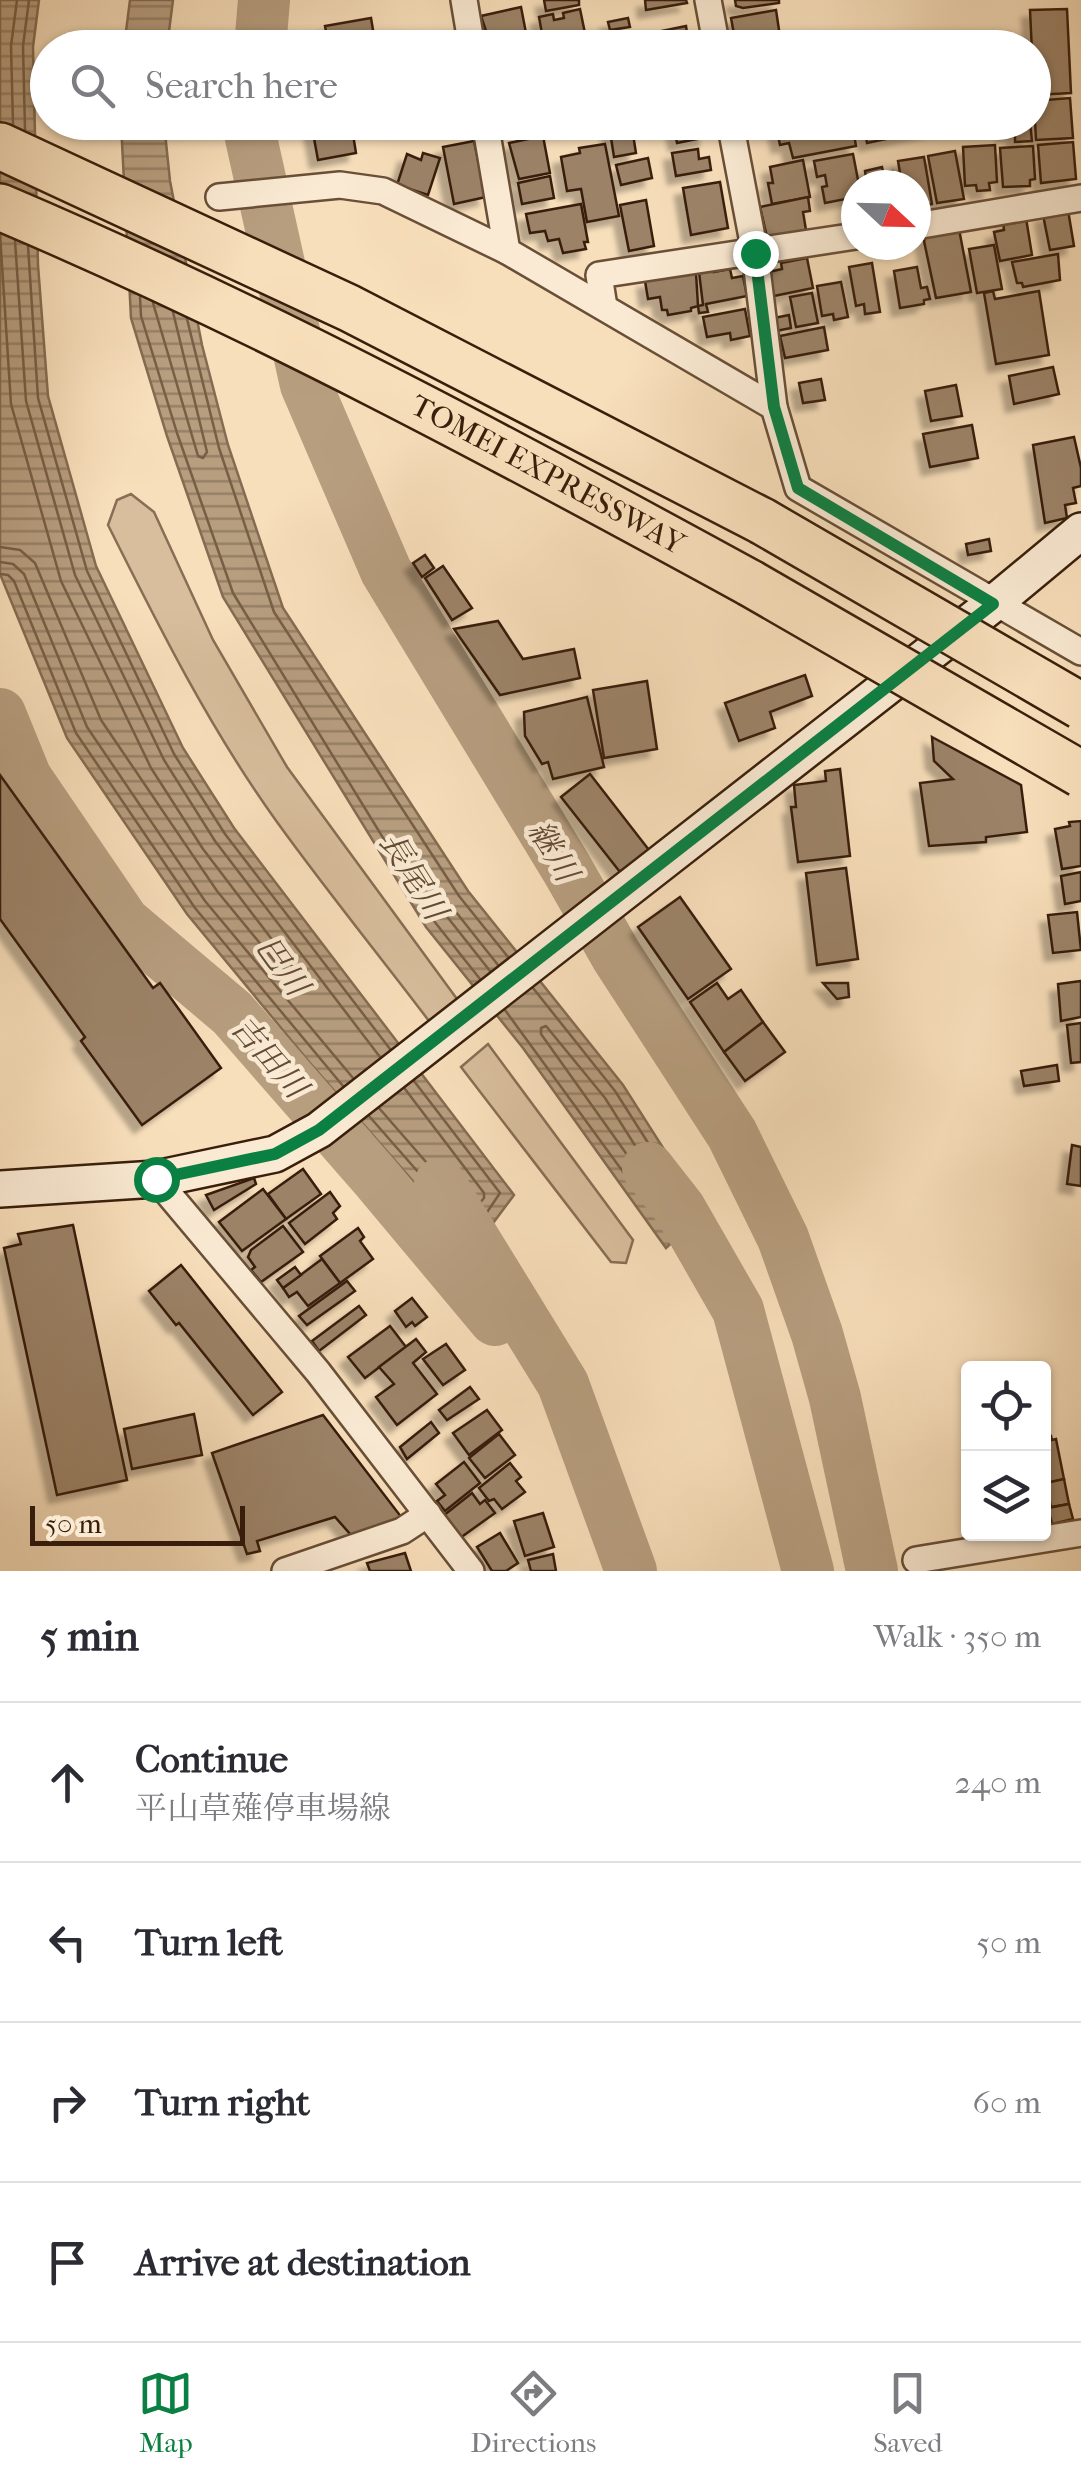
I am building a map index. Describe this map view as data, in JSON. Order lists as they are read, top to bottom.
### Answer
{
  "streets": {
    "highway": ["TOMEI EXPRESSWAY"]
  },
  "water": [
    "継川",
    "長尾川",
    "巴川",
    "吉田川"
  ],
  "scale_bar": "50 m",
  "north": "right",
  "page": {
    "search": "Search here",
    "scale": "50 m",
    "heading": ["5 min", "Walk · 350 m"],
    "list": [
      ["Continue", "平山草薙停車場線", "240 m"],
      ["Turn left", "50 m"],
      ["Turn right", "60 m"],
      "Arrive at destination"
    ],
    "nav": ["Map", "Directions", "Saved"]
  }
}
